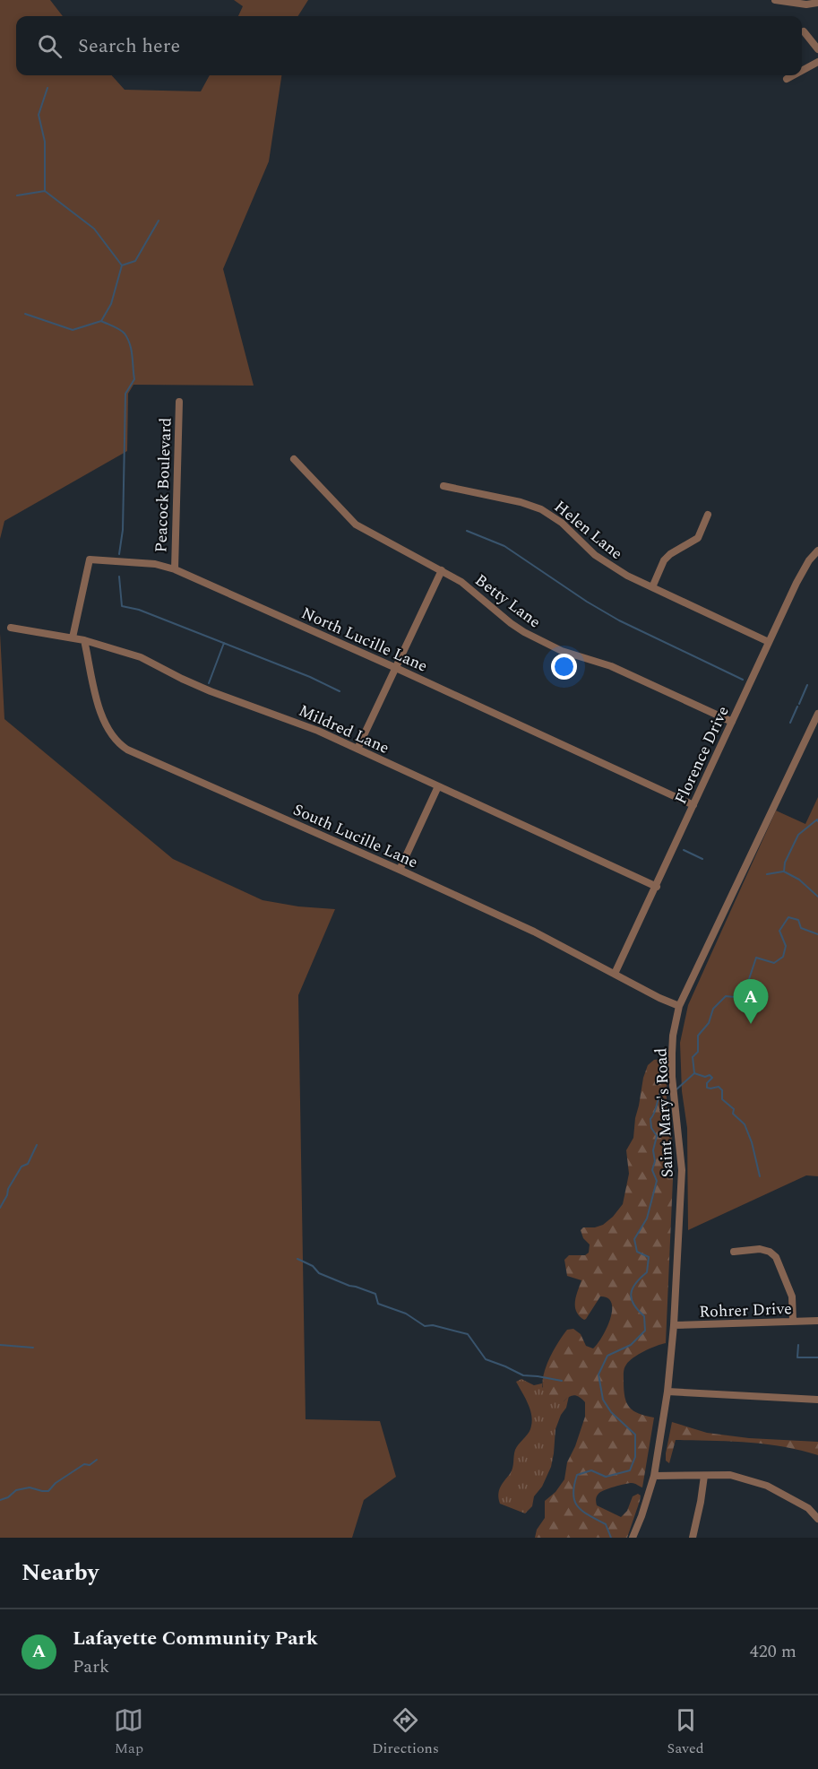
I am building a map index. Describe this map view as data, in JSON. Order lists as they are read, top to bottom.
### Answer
{
  "streets": {
    "street": [
      "Peacock Boulevard",
      "Helen Lane",
      "Betty Lane",
      "North Lucille Lane",
      "Mildred Lane",
      "Florence Drive",
      "South Lucille Lane",
      "Saint Mary's Road",
      "Rohrer Drive"
    ]
  },
  "crossings": [
    ["Peacock Boulevard", "North Lucille Lane"],
    ["Helen Lane", "Florence Drive"],
    ["Betty Lane", "Florence Drive"],
    ["North Lucille Lane", "Mildred Lane"],
    ["North Lucille Lane", "Florence Drive"],
    ["Mildred Lane", "Florence Drive"],
    ["Mildred Lane", "South Lucille Lane"],
    ["Florence Drive", "South Lucille Lane"],
    ["South Lucille Lane", "Saint Mary's Road"],
    ["Saint Mary's Road", "Rohrer Drive"]
  ],
  "page": {
    "search": "Search here",
    "pins": "A",
    "heading": "Nearby",
    "list": [
      {
        "mark": "A",
        "name": "Lafayette Community Park",
        "note": "Park",
        "value": "420 m"
      }
    ],
    "nav": ["Map", "Directions", "Saved"]
  }
}
